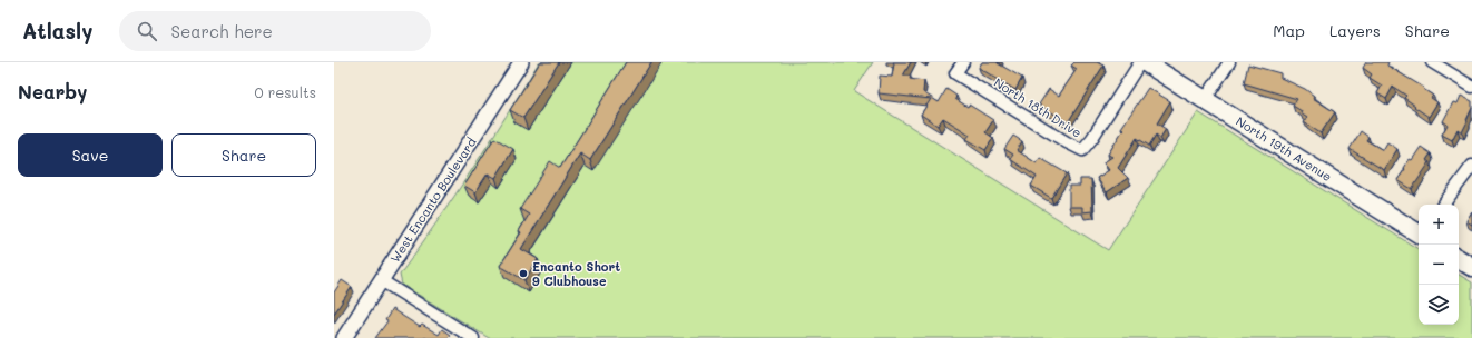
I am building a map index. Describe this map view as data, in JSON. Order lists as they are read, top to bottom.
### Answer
{
  "streets": {
    "main road": ["North 19th Avenue"],
    "street": ["North 18th Drive", "West Encanto Boulevard"]
  },
  "places": ["Encanto Short 9 Clubhouse"],
  "page": {
    "header": "Atlasly",
    "search": "Search here",
    "nav": ["Map", "Layers", "Share"],
    "heading": ["Nearby", "0 results"],
    "buttons": ["Save", "Share"],
    "map_buttons": ["+", "−"]
  }
}
